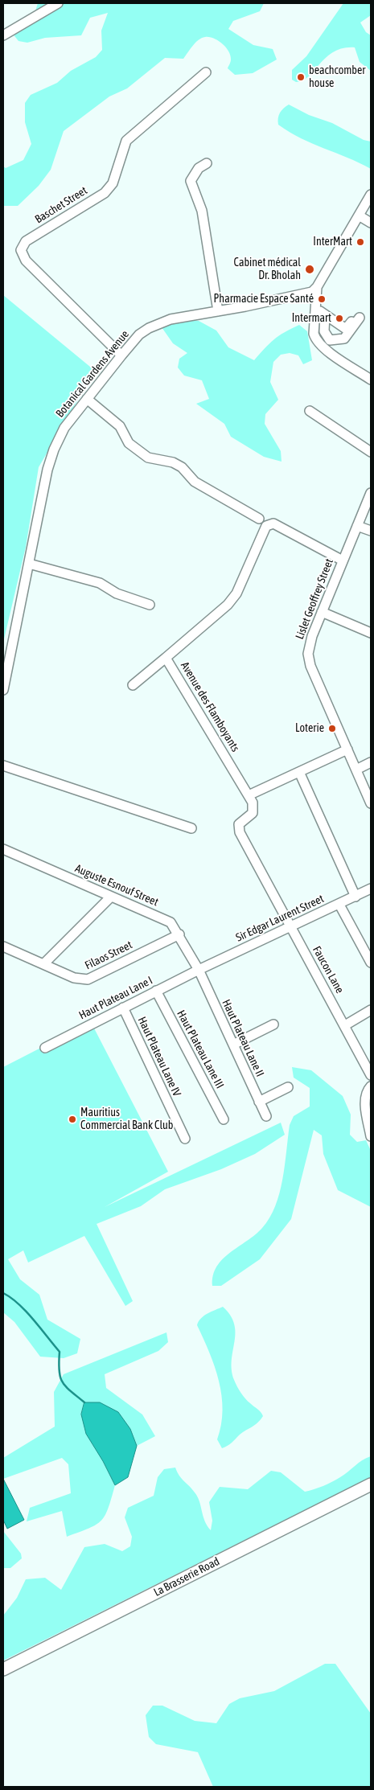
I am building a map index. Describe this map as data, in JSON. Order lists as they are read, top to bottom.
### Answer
{
  "streets": {
    "main road": ["La Brasserie Road"],
    "street": [
      "Baschet Street",
      "Botanical Gardens Avenue",
      "Lislet Geoffrey Street",
      "Avenue des Flamboyants",
      "Auguste Esnouf Street",
      "Sir Edgar Laurent Street",
      "Filaos Street",
      "Faucon Lane",
      "Haut Plateau Lane I",
      "Haut Plateau Lane II",
      "Haut Plateau Lane III",
      "Haut Plateau Lane IV"
    ]
  },
  "crossings": [
    ["Baschet Street", "Botanical Gardens Avenue"],
    ["Lislet Geoffrey Street", "Avenue des Flamboyants"],
    ["Avenue des Flamboyants", "Sir Edgar Laurent Street"],
    ["Avenue des Flamboyants", "Faucon Lane"],
    ["Auguste Esnouf Street", "Sir Edgar Laurent Street"],
    ["Auguste Esnouf Street", "Filaos Street"],
    ["Auguste Esnouf Street", "Haut Plateau Lane I"],
    ["Auguste Esnouf Street", "Haut Plateau Lane II"],
    ["Sir Edgar Laurent Street", "Faucon Lane"],
    ["Sir Edgar Laurent Street", "Haut Plateau Lane I"],
    ["Sir Edgar Laurent Street", "Haut Plateau Lane II"],
    ["Haut Plateau Lane I", "Haut Plateau Lane II"],
    ["Haut Plateau Lane I", "Haut Plateau Lane III"],
    ["Haut Plateau Lane I", "Haut Plateau Lane IV"]
  ],
  "places": [
    "beachcomber house",
    "InterMart",
    "Cabinet médical Dr. Bholah",
    "Pharmacie Espace Santé",
    "Intermart",
    "Loterie",
    "Mauritius Commercial Bank Club"
  ]
}
